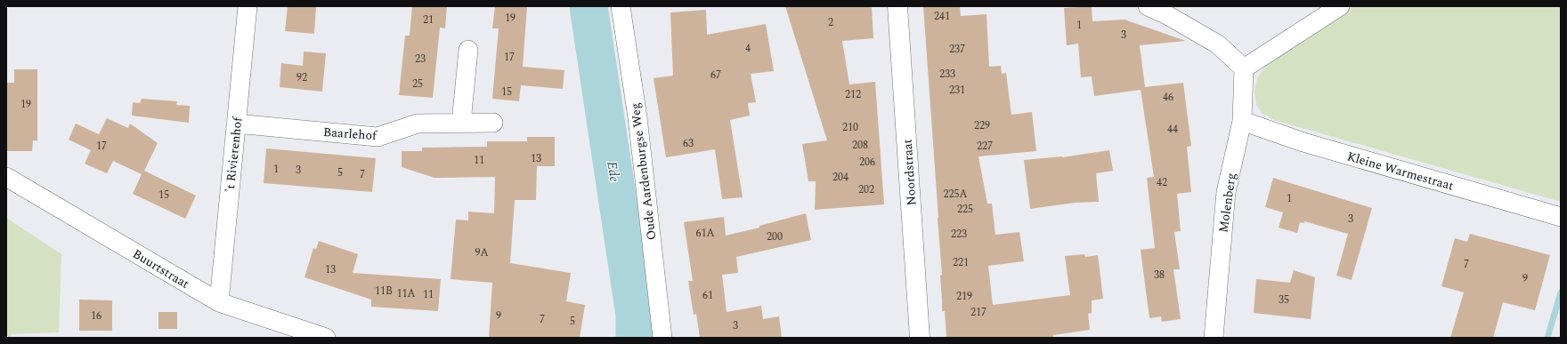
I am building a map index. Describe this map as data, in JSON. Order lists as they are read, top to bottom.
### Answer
{
  "streets": {
    "street": [
      "Baarlehof",
      "'t Rivierenhof",
      "Kleine Warmestraat",
      "Oude Aardenburgse Weg",
      "Noordstraat",
      "Molenberg",
      "Buurtstraat"
    ]
  },
  "crossings": [
    ["Baarlehof", "'t Rivierenhof"],
    ["'t Rivierenhof", "Buurtstraat"],
    ["Kleine Warmestraat", "Molenberg"]
  ],
  "water": ["Ede"],
  "house_numbers": [
    "241",
    "19",
    "21",
    "2",
    "1",
    "3",
    "4",
    "237",
    "17",
    "23",
    "233",
    "67",
    "92",
    "25",
    "231",
    "15",
    "212",
    "46",
    "19",
    "229",
    "210",
    "44",
    "63",
    "208",
    "17",
    "227",
    "13",
    "11",
    "206",
    "1",
    "3",
    "5",
    "7",
    "204",
    "42",
    "202",
    "225A",
    "15",
    "1",
    "225",
    "3",
    "61A",
    "223",
    "200",
    "9A",
    "221",
    "7",
    "13",
    "38",
    "9",
    "11B",
    "11A",
    "11",
    "61",
    "219",
    "35",
    "217",
    "16",
    "9",
    "7",
    "5",
    "3"
  ]
}
